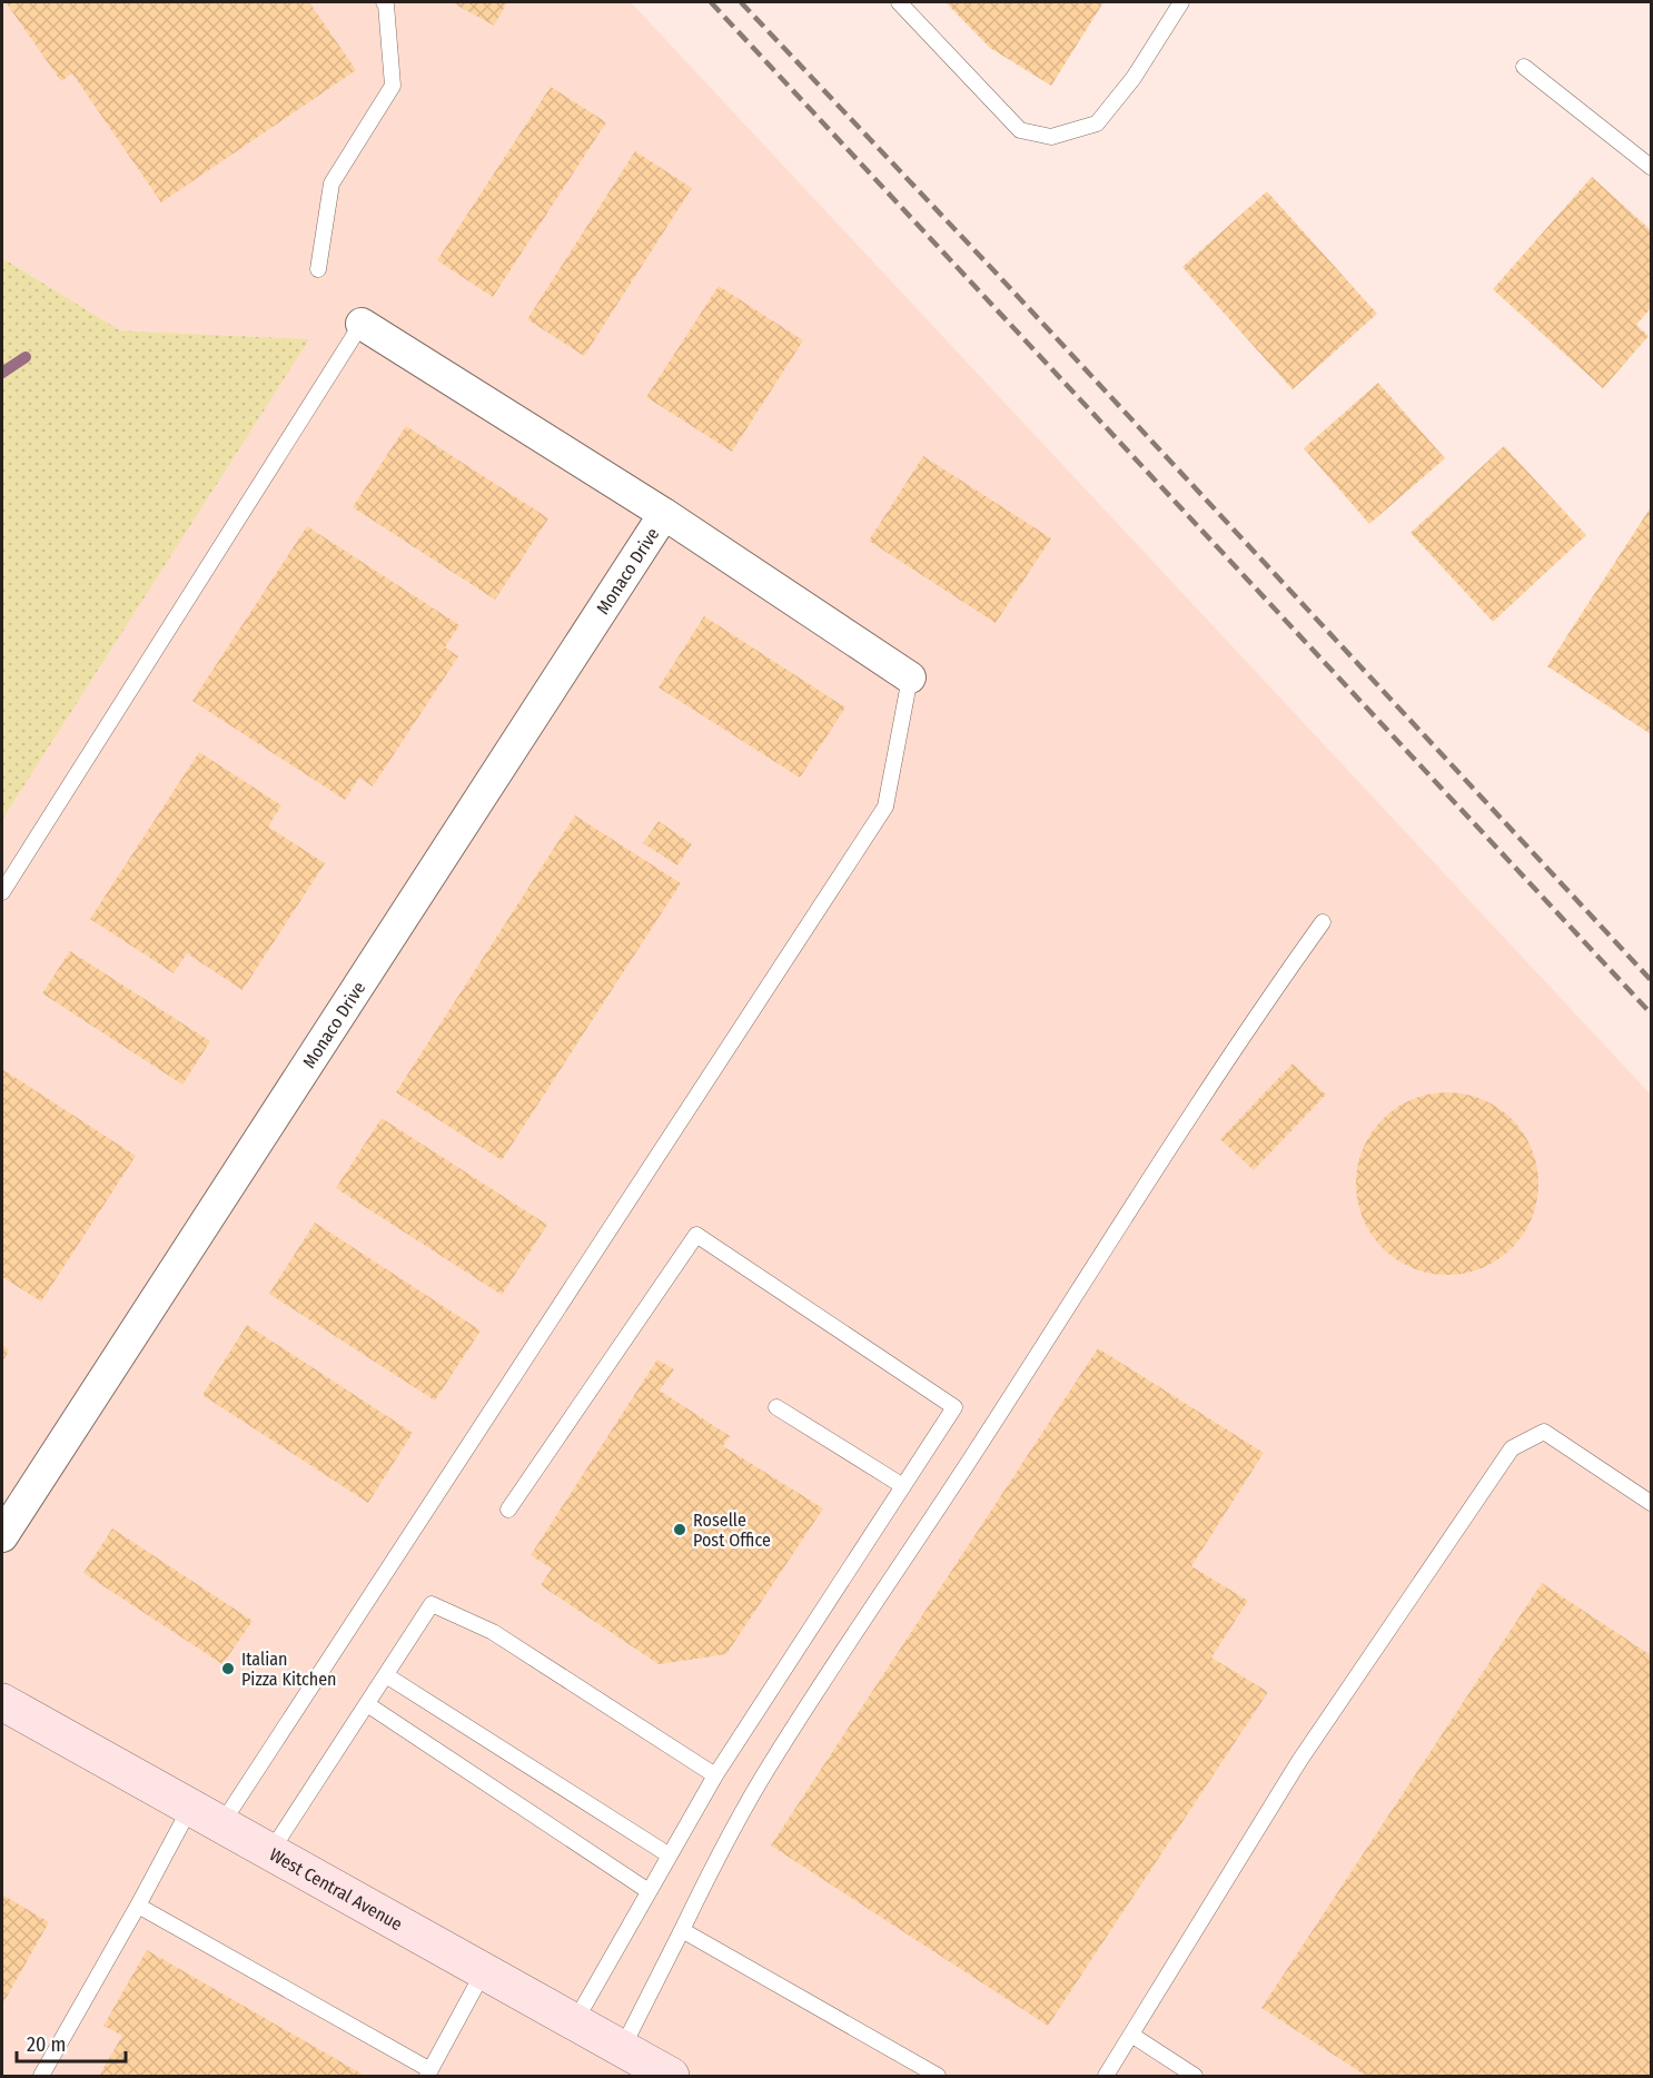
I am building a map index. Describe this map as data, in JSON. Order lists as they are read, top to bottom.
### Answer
{
  "streets": {
    "street": ["Monaco Drive", "West Central Avenue"]
  },
  "places": ["Roselle Post Office", "Italian Pizza Kitchen"],
  "scale_bar": "20 m"
}
